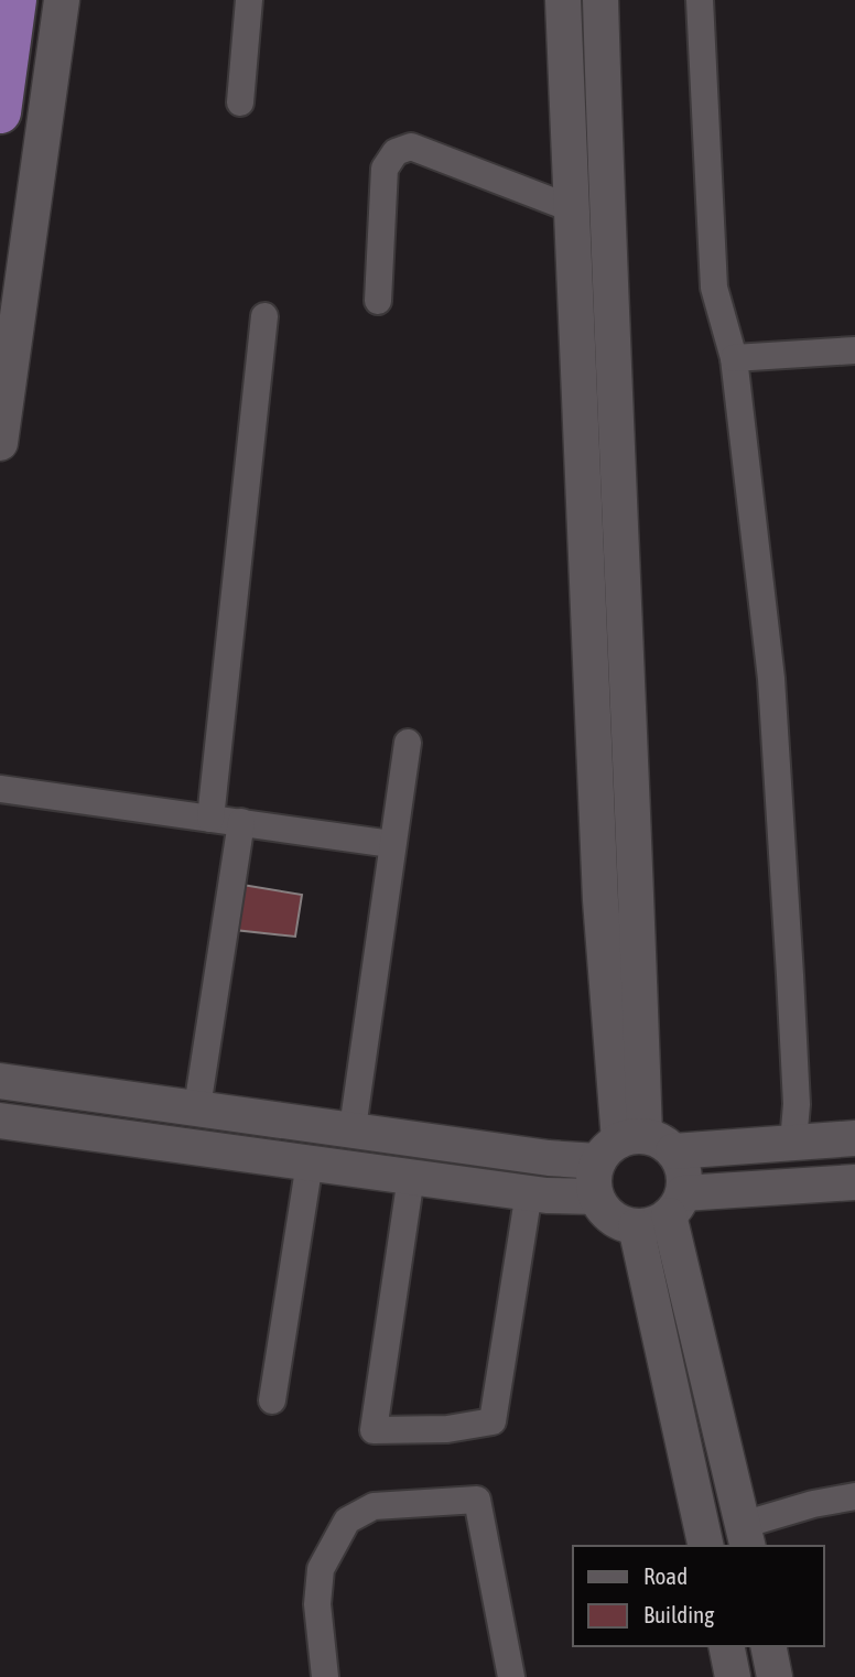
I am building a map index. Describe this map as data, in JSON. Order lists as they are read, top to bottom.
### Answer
{
  "legend": ["Road", "Building"]
}
